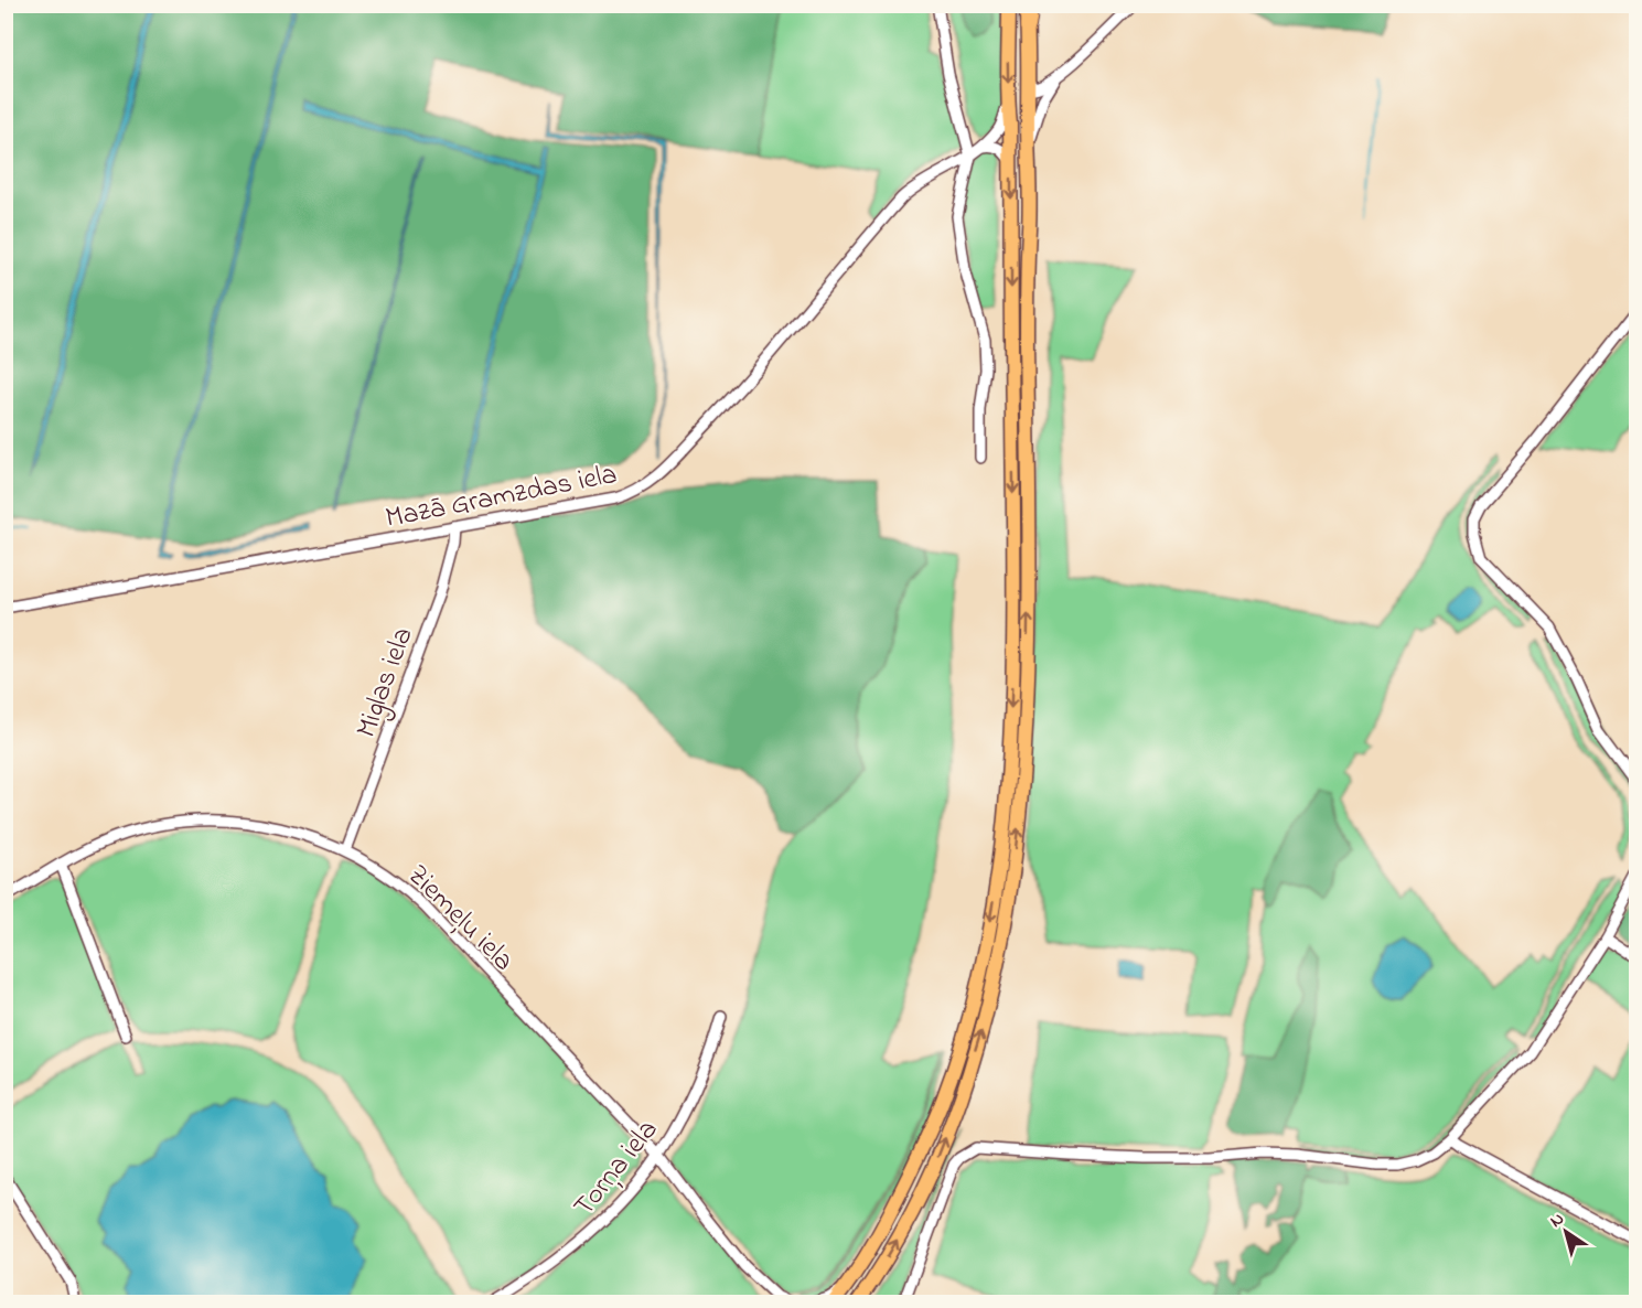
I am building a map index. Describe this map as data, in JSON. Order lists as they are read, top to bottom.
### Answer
{
  "streets": {
    "street": [
      "Mazā Gramzdas iela",
      "Miglas iela",
      "Ziemeļu iela",
      "Torņa iela"
    ]
  },
  "crossings": [
    ["Mazā Gramzdas iela", "Miglas iela"],
    ["Miglas iela", "Ziemeļu iela"],
    ["Ziemeļu iela", "Torņa iela"]
  ],
  "north": "top left"
}
